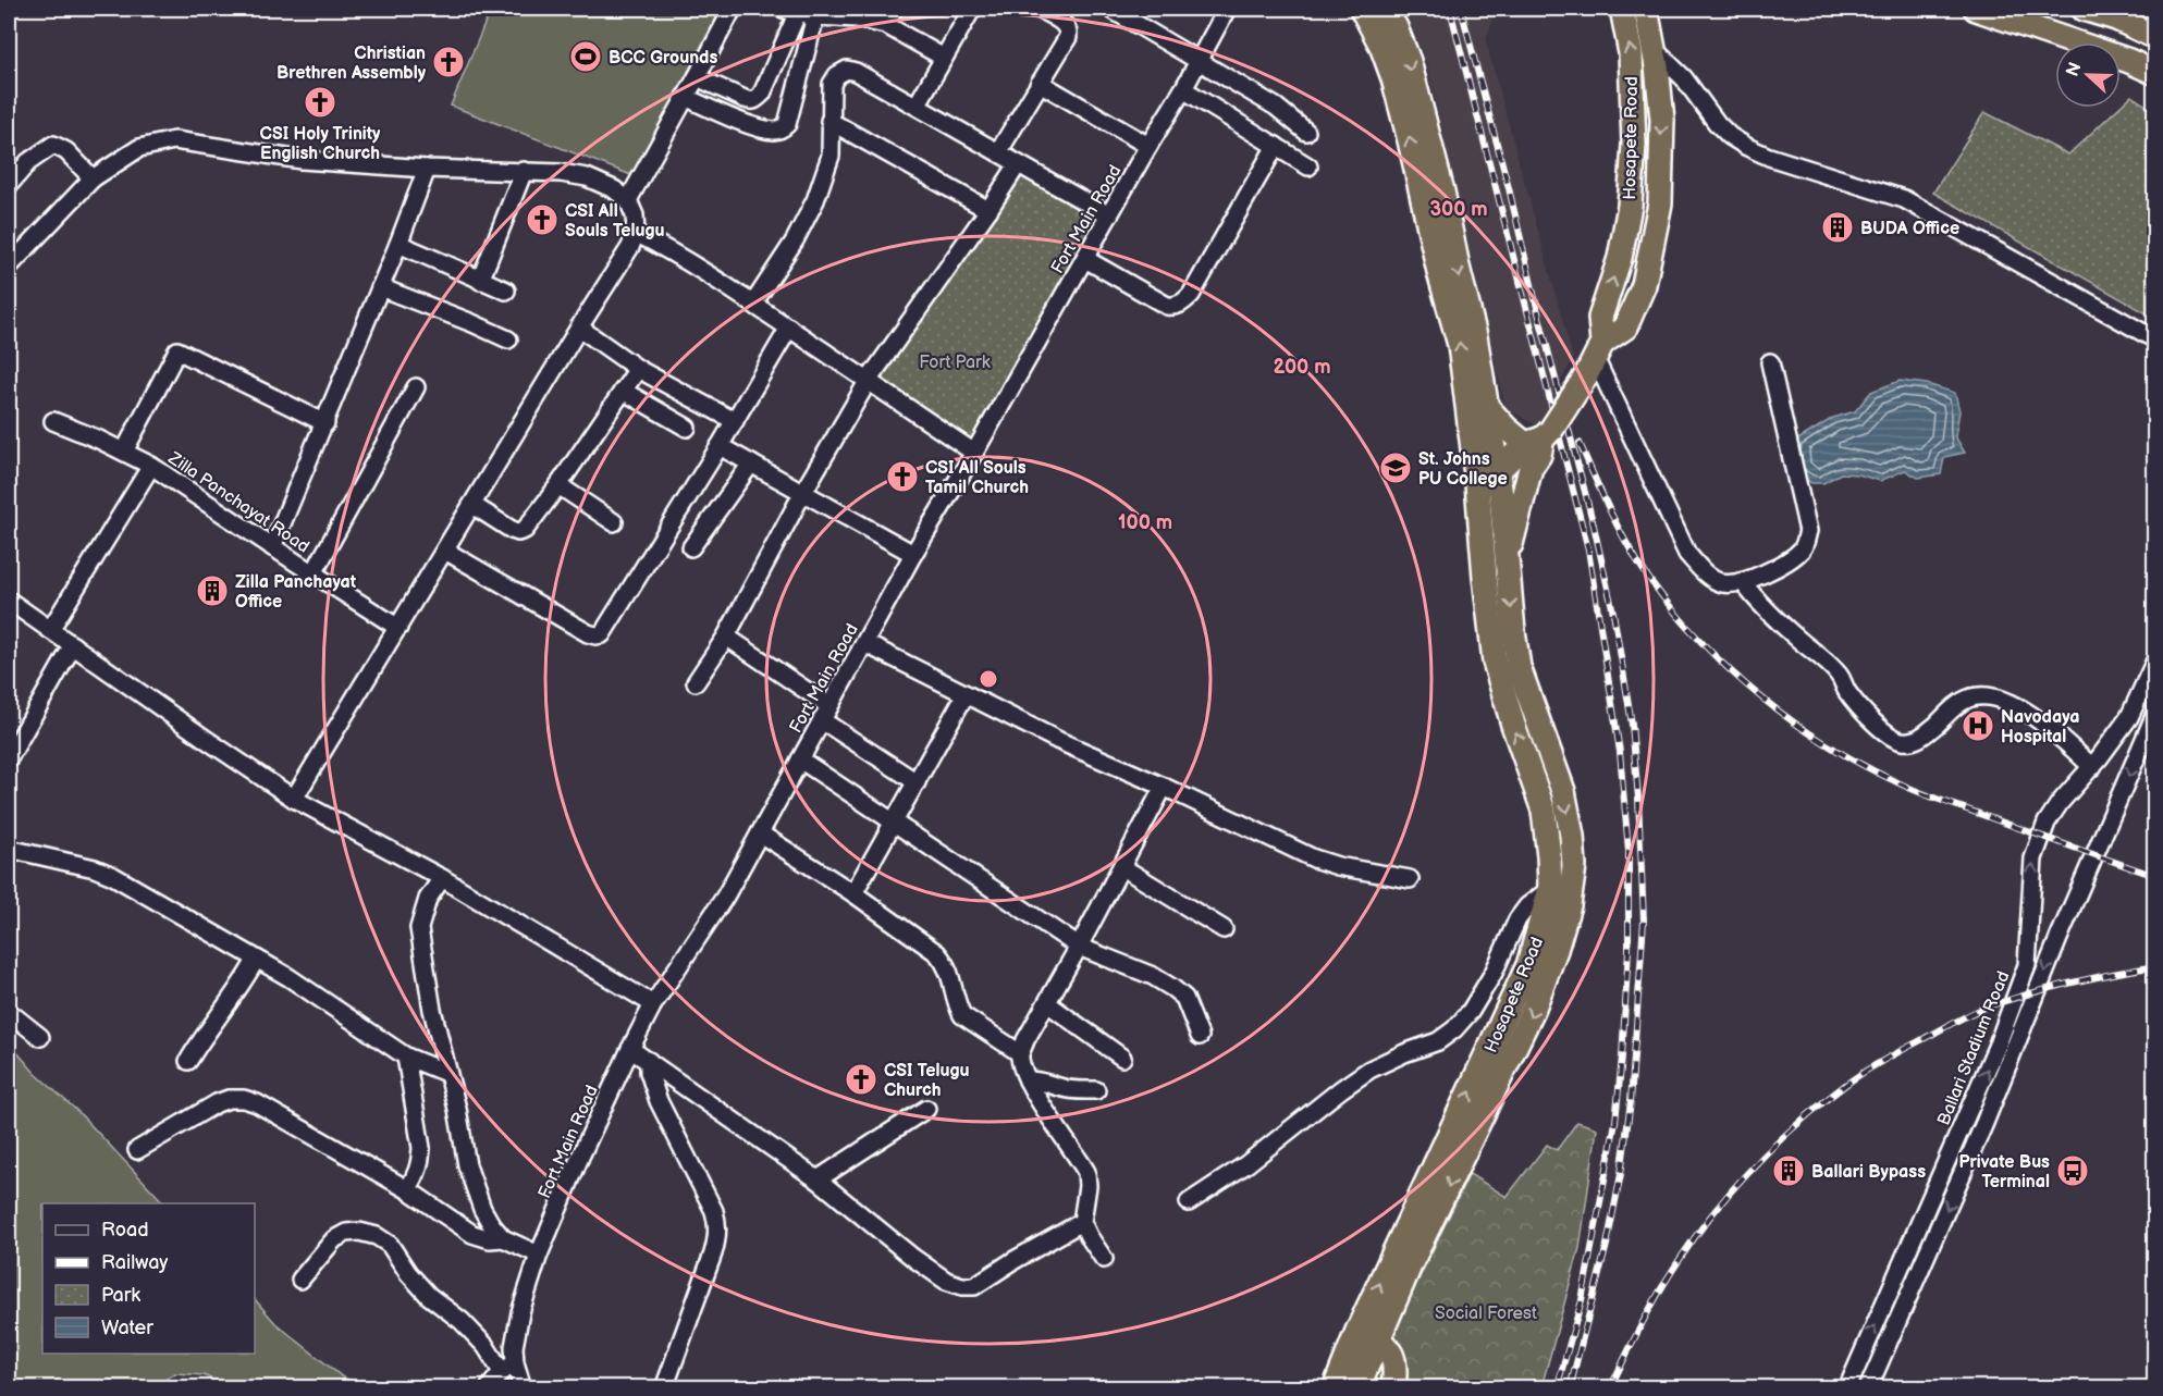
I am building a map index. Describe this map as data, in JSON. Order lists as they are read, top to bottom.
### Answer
{
  "streets": {
    "highway": ["Hosapete Road"],
    "street": ["Fort Main Road", "Zilla Panchayat Road", "Ballari Stadium Road"]
  },
  "parks": ["Fort Park", "Social Forest"],
  "places": {
    "sports": ["BCC Grounds"],
    "church": [
      "Christian Brethren Assembly",
      "CSI Holy Trinity English Church",
      "CSI All Souls Telugu",
      "CSI All Souls Tamil Church",
      "CSI Telugu Church"
    ],
    "building": ["BUDA Office", "Zilla Panchayat Office", "Ballari Bypass"],
    "school or university": ["St. Johns PU College"],
    "hospital": ["Navodaya Hospital"],
    "bus stop": ["Private Bus Terminal"]
  },
  "legend": [
    "Road",
    "Railway",
    "Park",
    "Water"
  ],
  "north": "left",
  "rings": ["300 m", "200 m", "100 m"]
}
